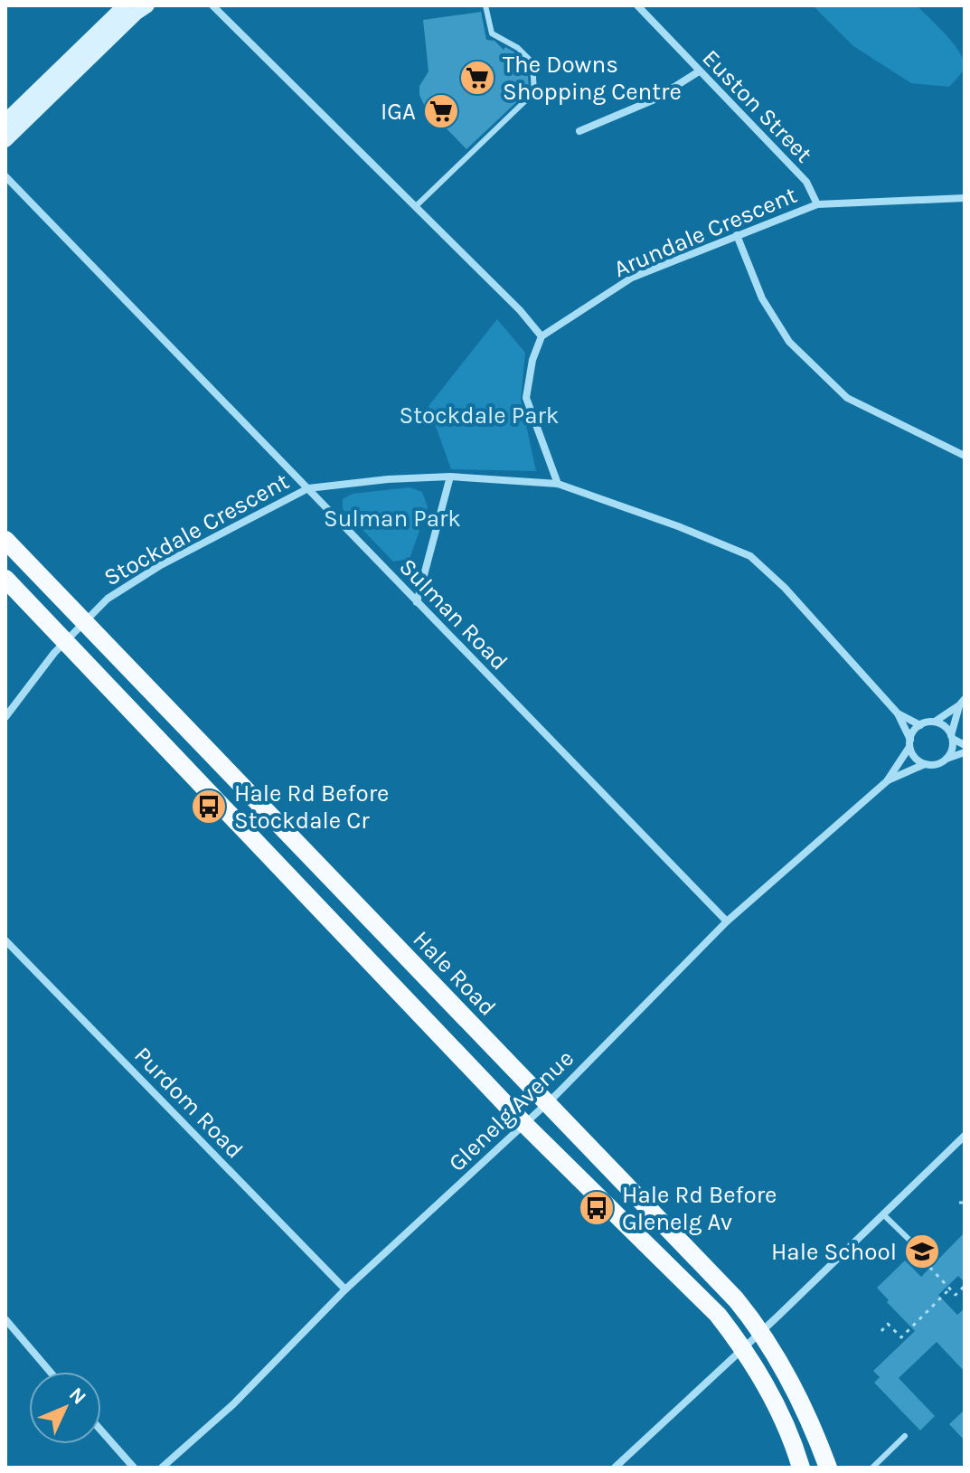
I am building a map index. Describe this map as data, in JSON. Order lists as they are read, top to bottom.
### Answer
{
  "streets": {
    "main road": ["Hale Road"],
    "street": [
      "Euston Street",
      "Arundale Crescent",
      "Stockdale Crescent",
      "Sulman Road",
      "Purdom Road",
      "Glenelg Avenue"
    ]
  },
  "crossings": [
    ["Euston Street", "Arundale Crescent"],
    ["Stockdale Crescent", "Sulman Road"],
    ["Stockdale Crescent", "Hale Road"],
    ["Stockdale Crescent", "Glenelg Avenue"],
    ["Sulman Road", "Glenelg Avenue"],
    ["Hale Road", "Glenelg Avenue"],
    ["Purdom Road", "Glenelg Avenue"]
  ],
  "parks": ["Stockdale Park", "Sulman Park"],
  "places": {
    "supermarket": ["The Downs Shopping Centre", "IGA"],
    "bus stop": ["Hale Rd Before Stockdale Cr", "Hale Rd Before Glenelg Av"],
    "school or university": ["Hale School"]
  },
  "north": "top right"
}
